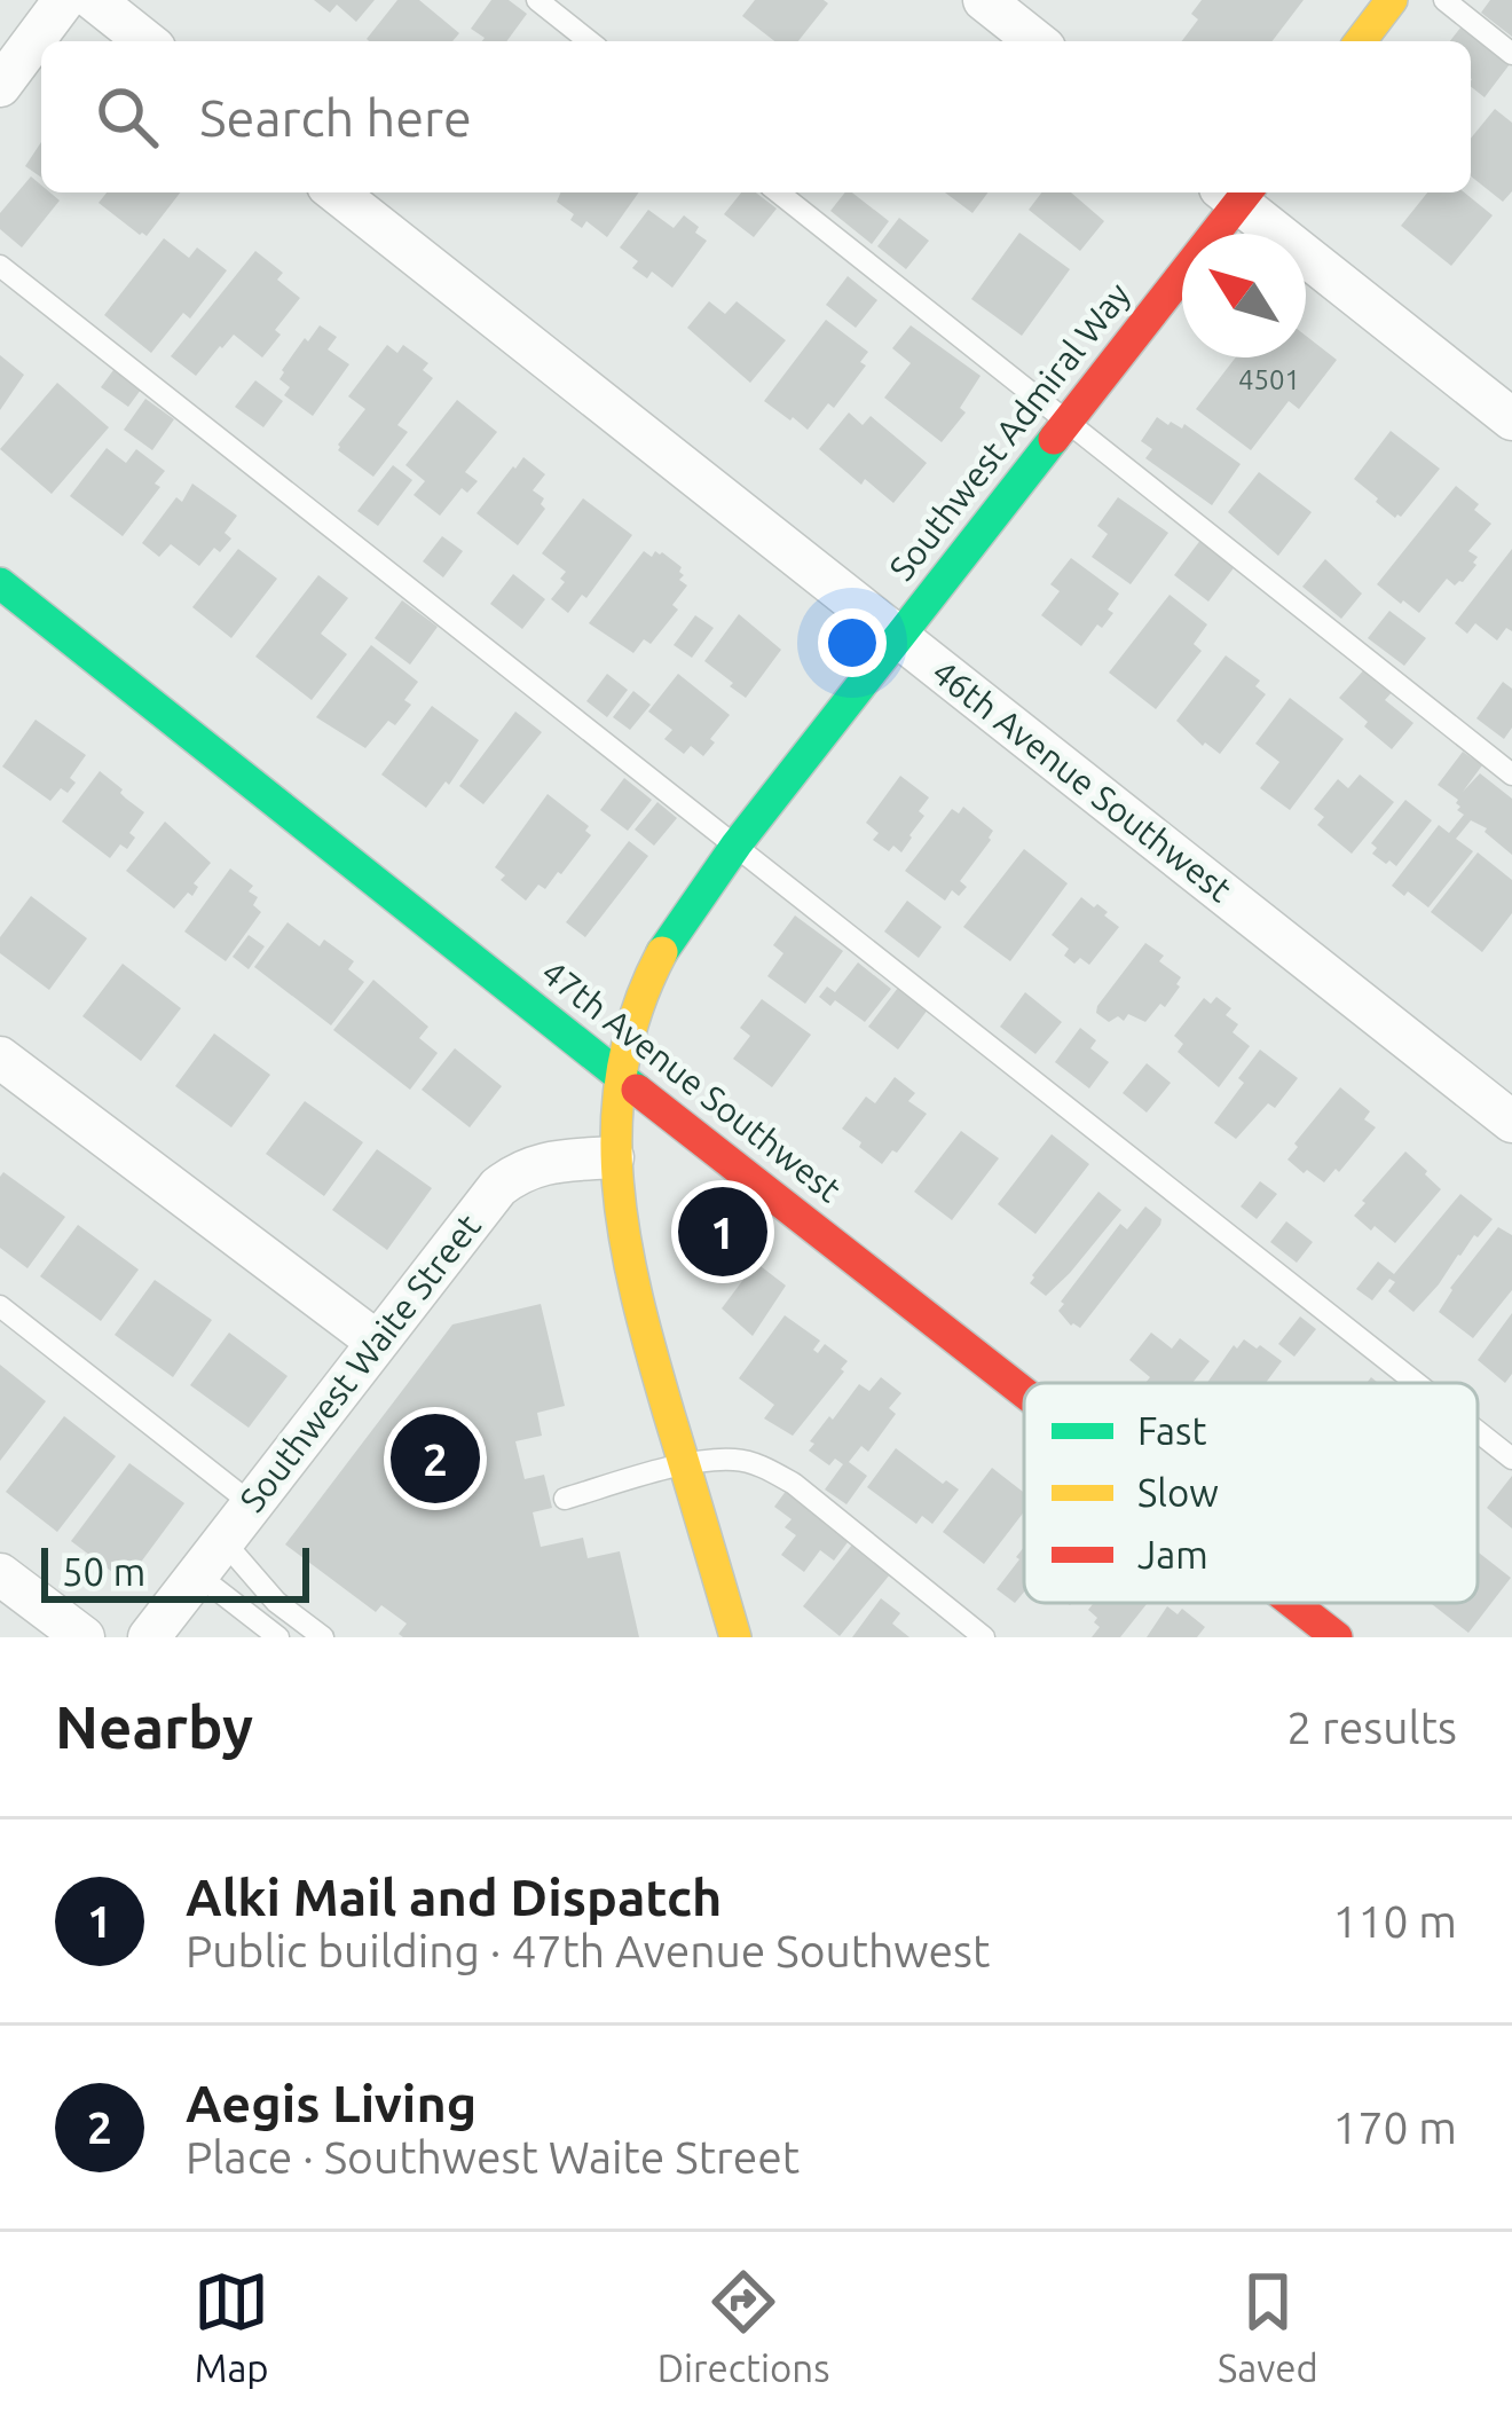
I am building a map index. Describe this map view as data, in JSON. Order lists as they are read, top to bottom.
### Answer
{
  "streets": {
    "main road": ["Southwest Admiral Way", "47th Avenue Southwest"],
    "street": ["46th Avenue Southwest", "Southwest Waite Street"]
  },
  "crossings": [
    ["Southwest Admiral Way", "46th Avenue Southwest"],
    ["Southwest Admiral Way", "47th Avenue Southwest"],
    ["Southwest Admiral Way", "Southwest Waite Street"]
  ],
  "house_numbers": ["4501"],
  "legend": ["Fast", "Slow", "Jam"],
  "scale_bar": "50 m",
  "north": "top left",
  "page": {
    "search": "Search here",
    "pins": ["1", "2"],
    "scale": "50 m",
    "heading": ["Nearby", "2 results"],
    "list": [
      {
        "mark": "1",
        "name": "Alki Mail and Dispatch",
        "note": "Public building · 47th Avenue Southwest",
        "value": "110 m"
      },
      {
        "mark": "2",
        "name": "Aegis Living",
        "note": "Place · Southwest Waite Street",
        "value": "170 m"
      }
    ],
    "nav": ["Map", "Directions", "Saved"]
  }
}
